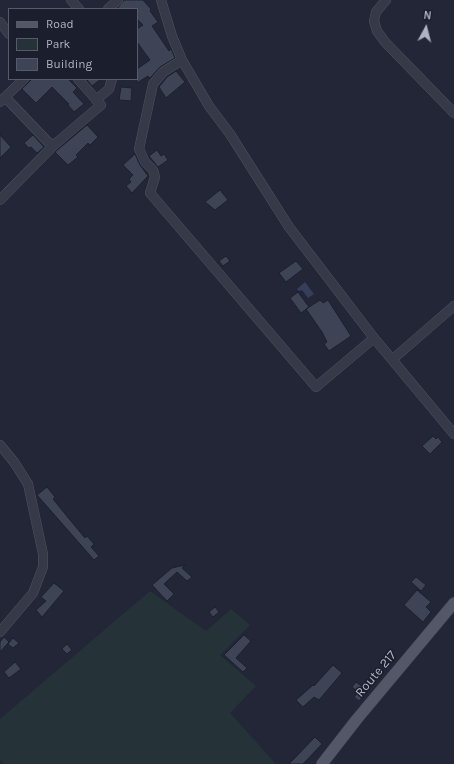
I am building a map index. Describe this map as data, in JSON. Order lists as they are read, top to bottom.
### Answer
{
  "streets": {
    "main road": ["Route 217"]
  },
  "legend": ["Road", "Park", "Building"],
  "north": "top"
}
